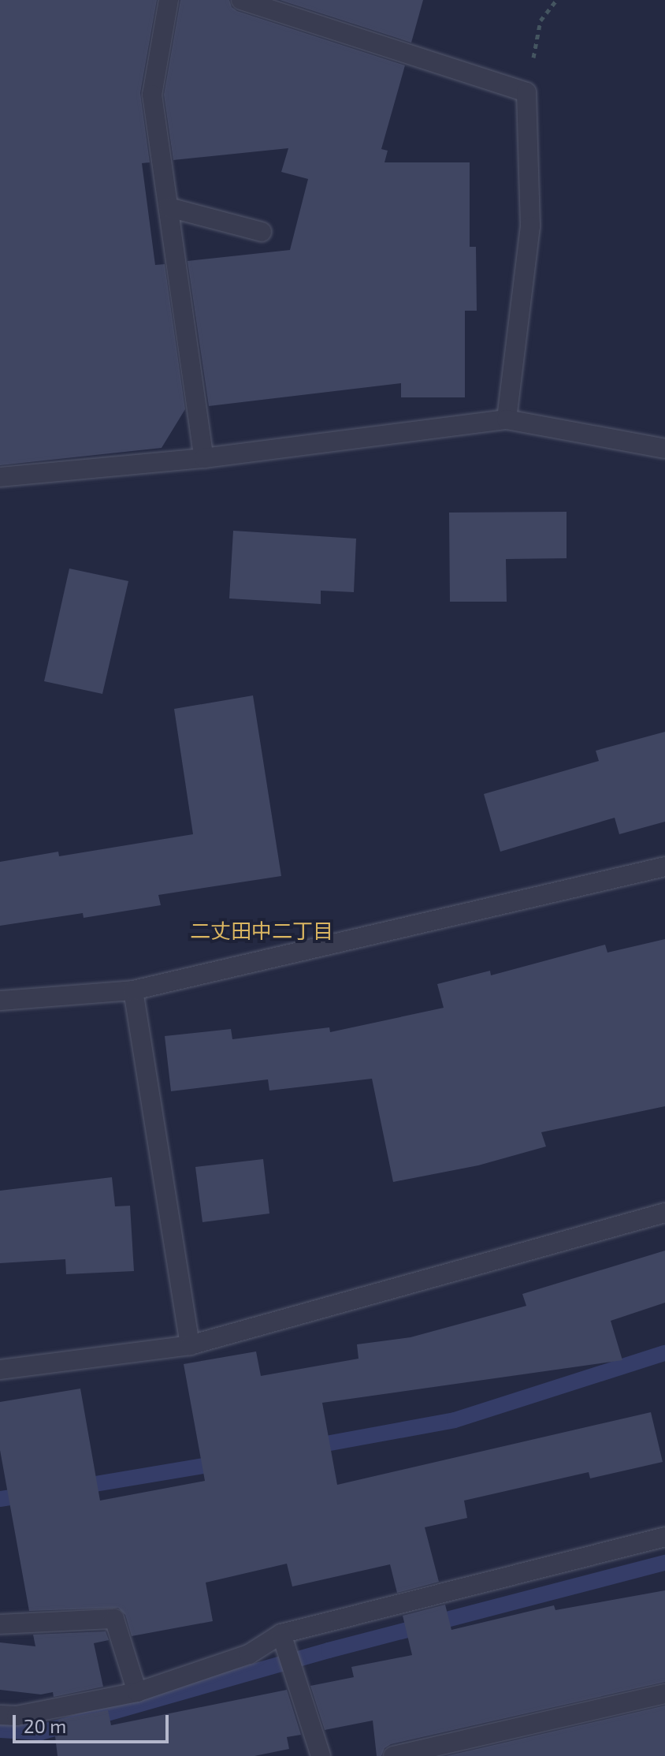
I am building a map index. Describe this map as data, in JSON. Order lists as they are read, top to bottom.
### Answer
{
  "districts": ["二丈田中二丁目"],
  "scale_bar": "20 m"
}
